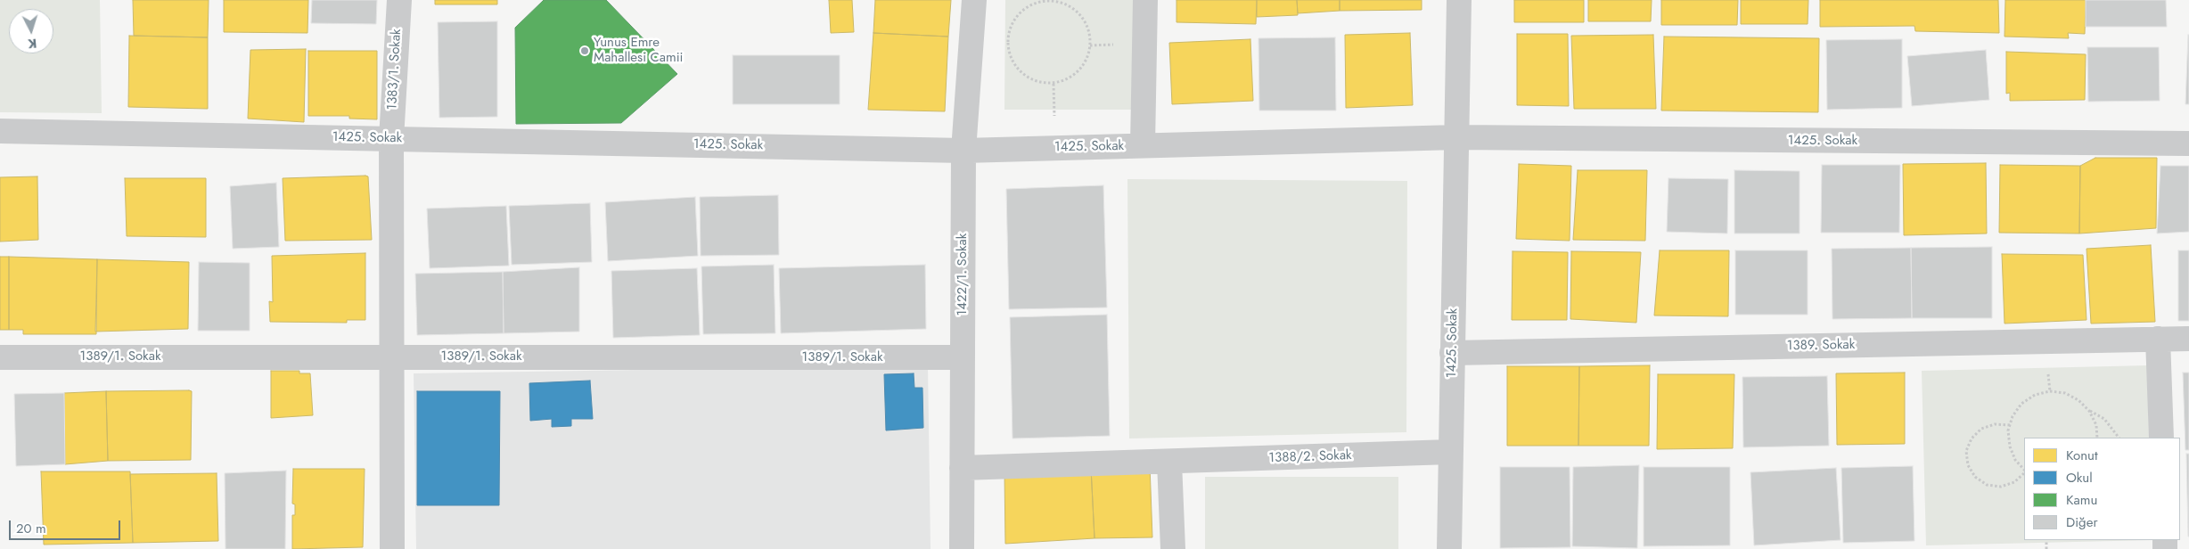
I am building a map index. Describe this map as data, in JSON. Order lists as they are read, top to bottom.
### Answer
{
  "streets": {
    "street": [
      "1383/1. Sokak",
      "1425. Sokak",
      "1422/1. Sokak",
      "1389. Sokak",
      "1389/1. Sokak",
      "1388/2. Sokak"
    ]
  },
  "crossings": [
    ["1383/1. Sokak", "1425. Sokak"],
    ["1383/1. Sokak", "1389/1. Sokak"],
    ["1425. Sokak", "1422/1. Sokak"],
    ["1425. Sokak", "1389. Sokak"],
    ["1425. Sokak", "1388/2. Sokak"],
    ["1422/1. Sokak", "1389/1. Sokak"],
    ["1422/1. Sokak", "1388/2. Sokak"]
  ],
  "places": ["Yunus Emre Mahallesi Camii"],
  "legend": [
    "Konut",
    "Okul",
    "Kamu",
    "Diğer"
  ],
  "scale_bar": "20 m",
  "north": "bottom"
}
